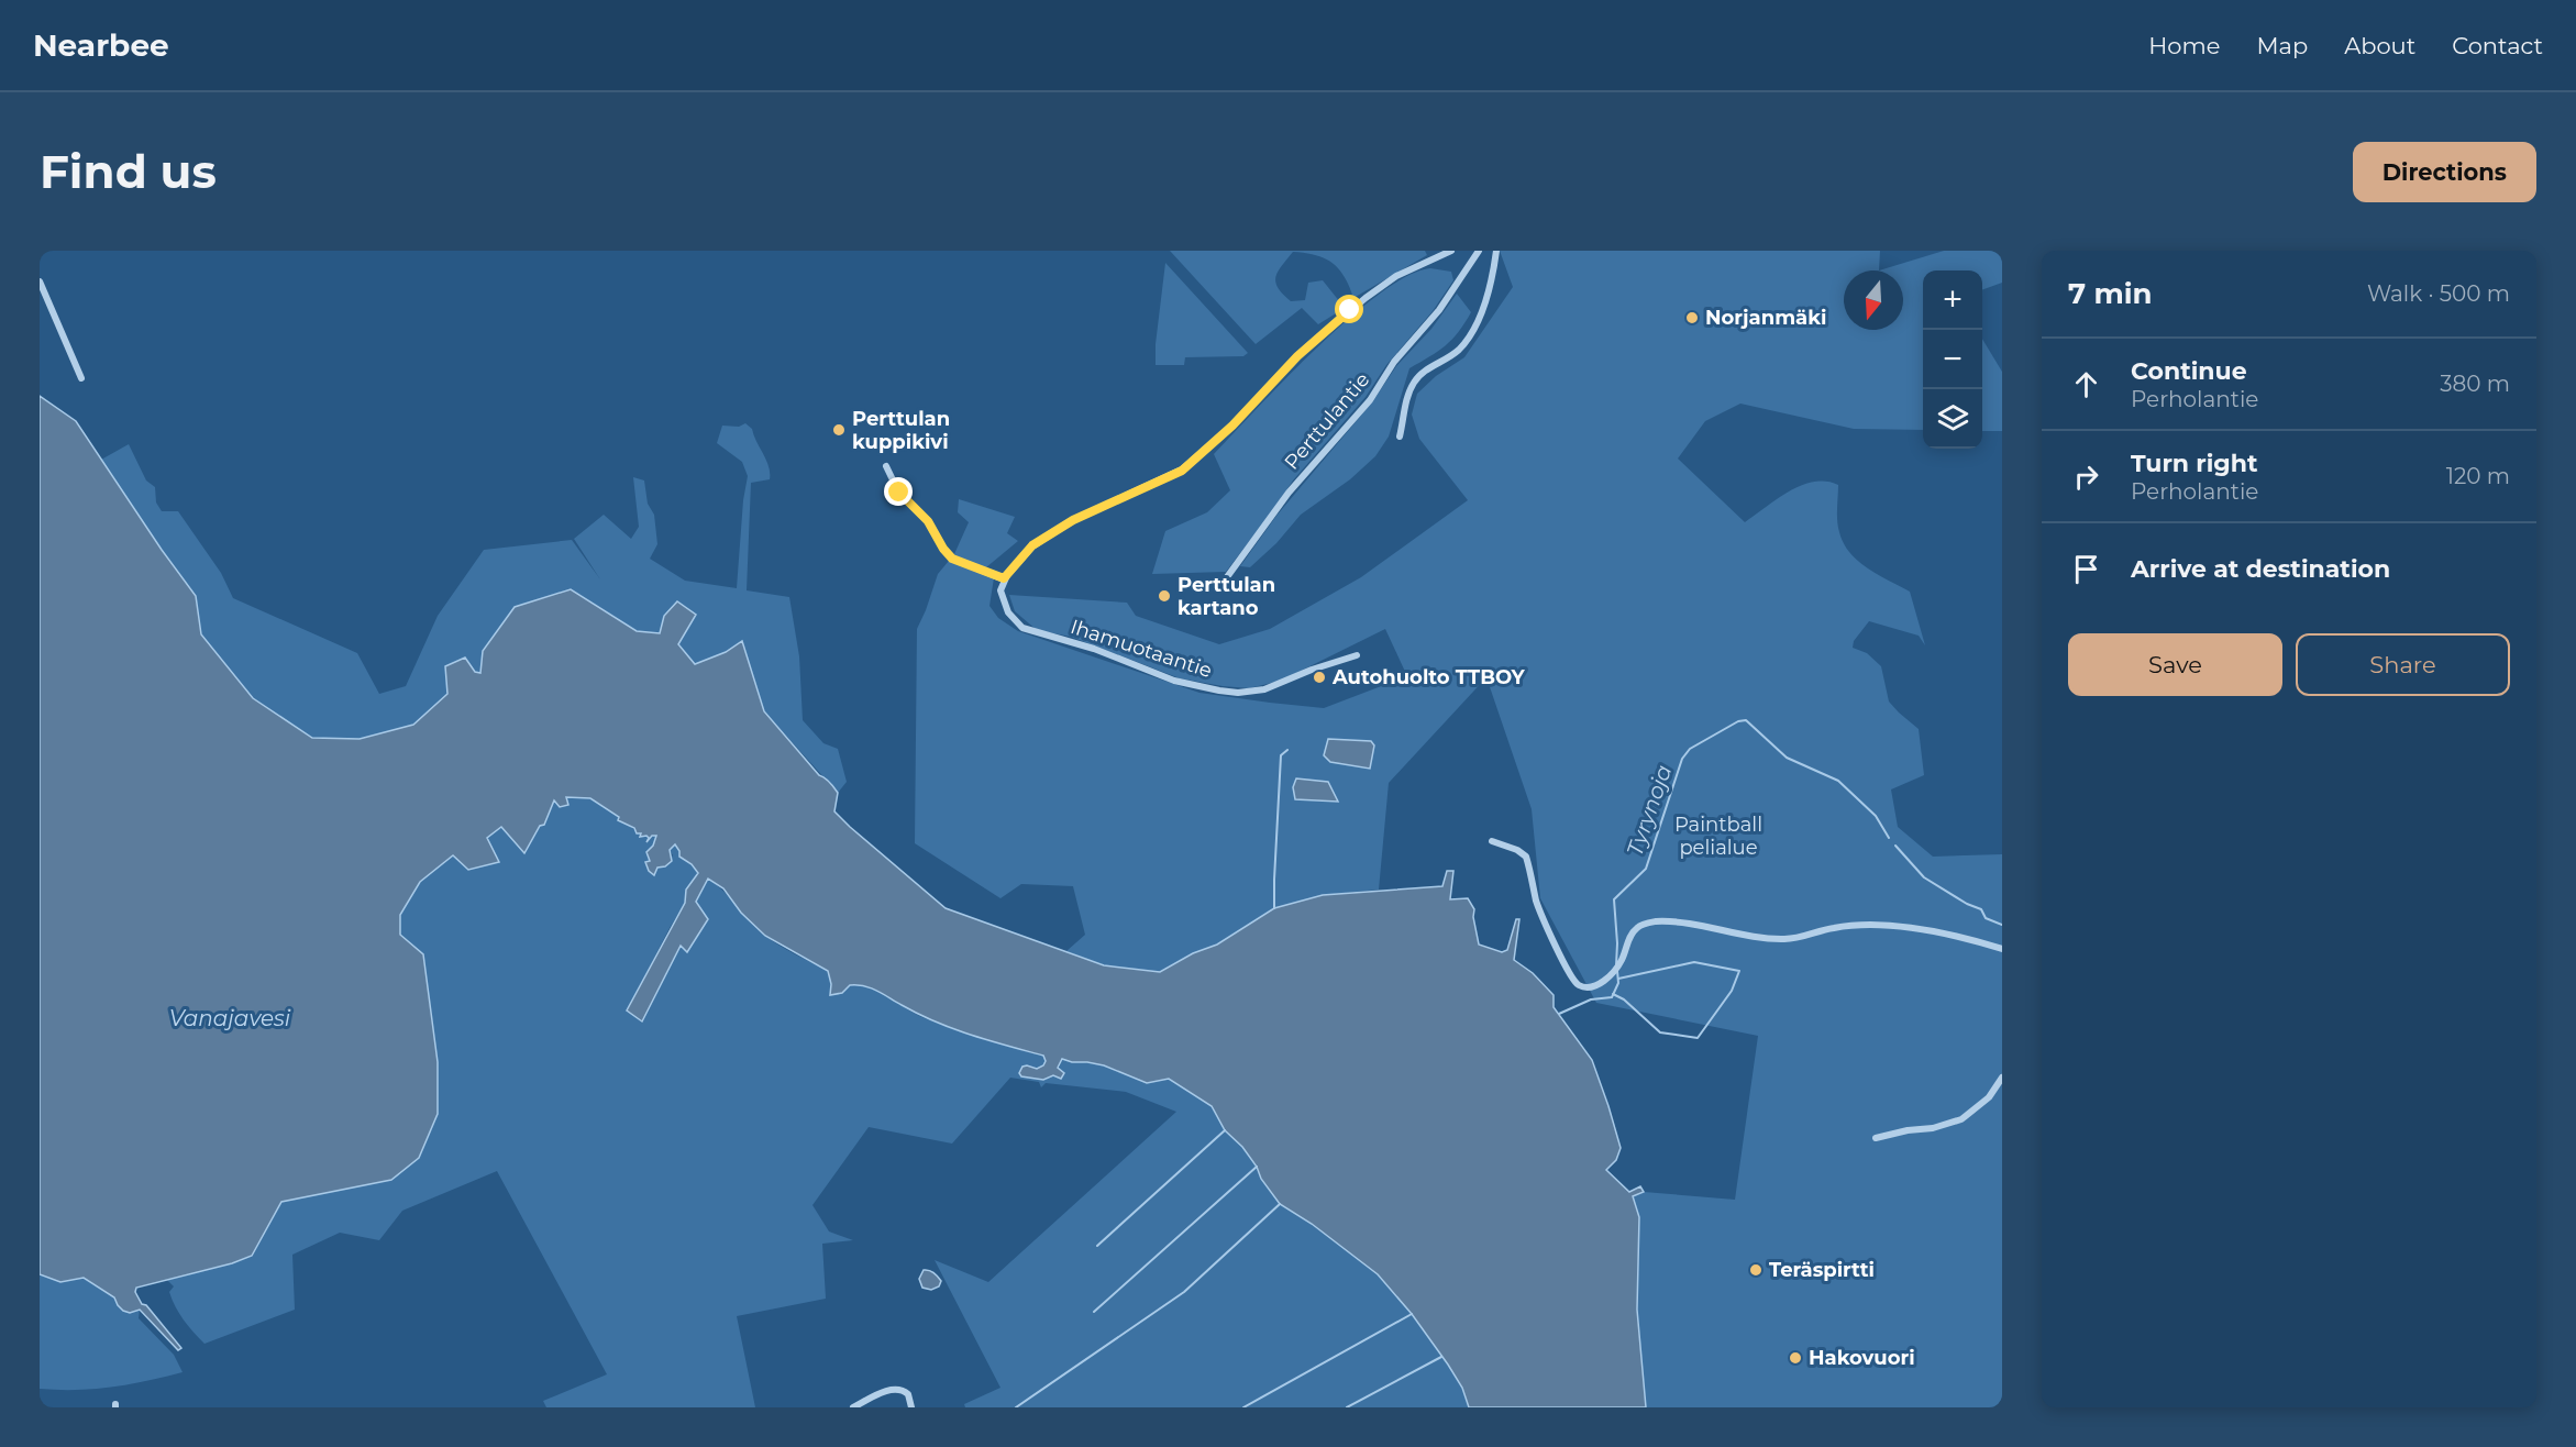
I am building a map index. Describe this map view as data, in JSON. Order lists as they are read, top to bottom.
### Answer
{
  "streets": {
    "street": ["Perttulantie", "Ihamuotaantie"]
  },
  "water": ["Tyrynoja", "Vanajavesi"],
  "parks": ["Paintball pelialue"],
  "places": [
    "Norjanmäki",
    "Perttulan kuppikivi",
    "Perttulan kartano",
    "Autohuolto TTBOY",
    "Teräspirtti",
    "Hakovuori"
  ],
  "north": "bottom",
  "page": {
    "header": "Nearbee",
    "nav": [
      "Home",
      "Map",
      "About",
      "Contact"
    ],
    "buttons": [
      "Directions",
      ["Save", "Share"]
    ],
    "title": "Find us",
    "heading": ["7 min", "Walk · 500 m"],
    "map_buttons": ["+", "−"],
    "list": [
      ["Continue", "Perholantie", "380 m"],
      ["Turn right", "Perholantie", "120 m"],
      "Arrive at destination"
    ]
  }
}
